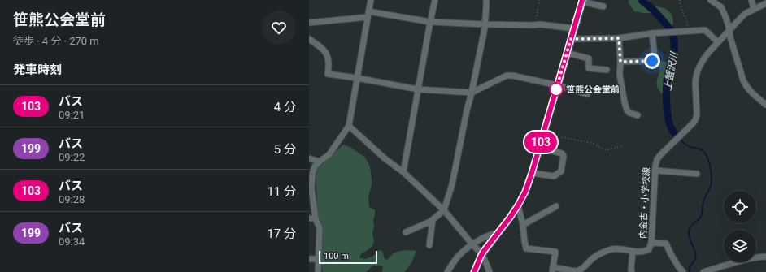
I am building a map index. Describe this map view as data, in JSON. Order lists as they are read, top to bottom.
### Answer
{
  "streets": {
    "street": ["内金古・小学校線"]
  },
  "water": ["上蟹沢川"],
  "places": ["笹熊公会堂前"],
  "lines": ["bus line 103"],
  "scale_bar": "100 m",
  "page": {
    "heading": [
      ["笹熊公会堂前", "徒歩 · 4 分 · 270 m"],
      "発車時刻"
    ],
    "on_map": "103",
    "list": [
      {
        "mark": "103",
        "name": "バス",
        "note": "09:21",
        "value": "4 分"
      },
      {
        "mark": "199",
        "name": "バス",
        "note": "09:22",
        "value": "5 分"
      },
      {
        "mark": "103",
        "name": "バス",
        "note": "09:28",
        "value": "11 分"
      },
      {
        "mark": "199",
        "name": "バス",
        "note": "09:34",
        "value": "17 分"
      }
    ],
    "scale": "100 m"
  }
}
